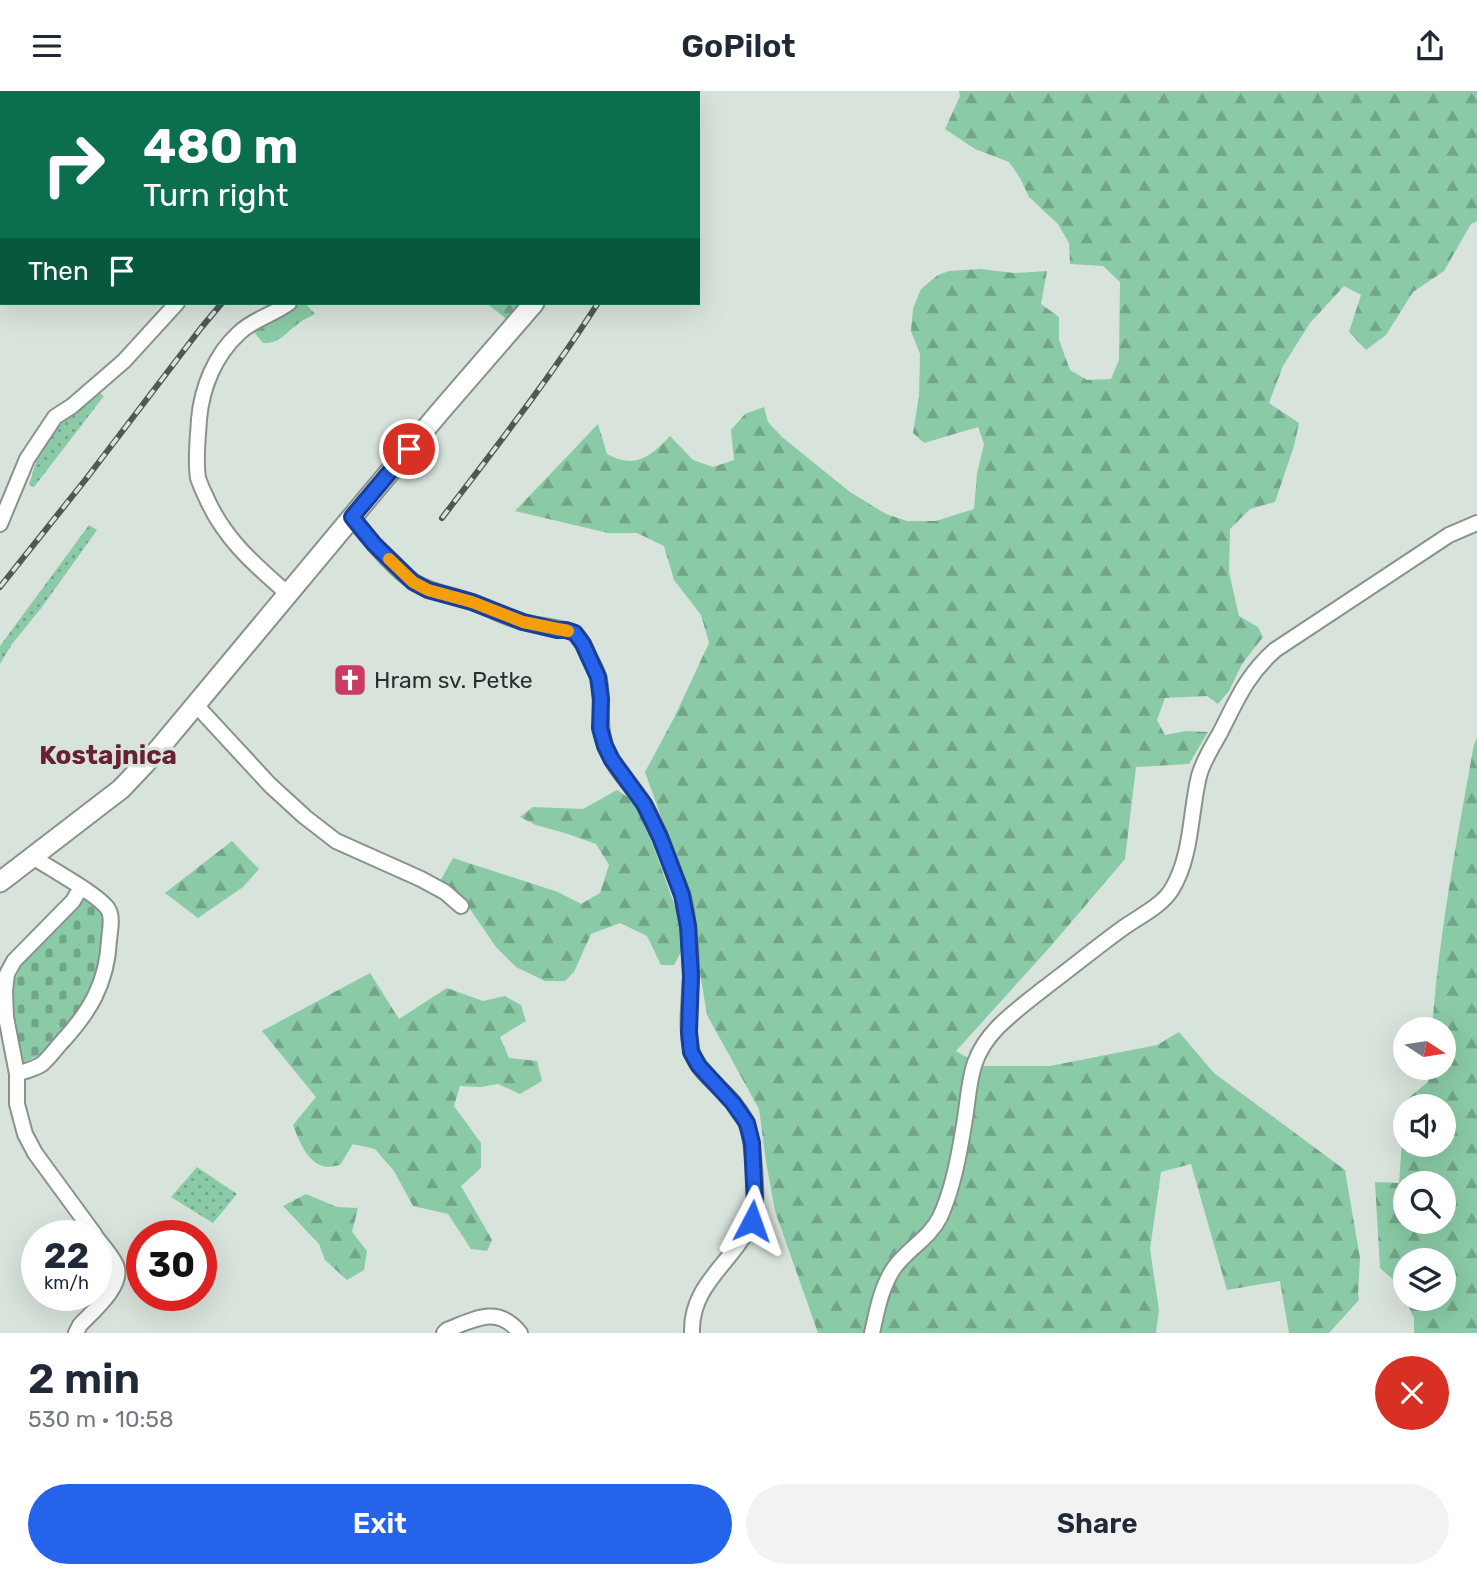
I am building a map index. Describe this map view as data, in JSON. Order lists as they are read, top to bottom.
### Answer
{
  "districts": ["Kostajnica"],
  "places": {
    "church": ["Hram sv. Petke"]
  },
  "north": "right",
  "page": {
    "header": "GoPilot",
    "turn": ["480 m", "Turn right"],
    "then": "Then",
    "speed": "22 km/h",
    "limit": "30",
    "heading": ["2 min", "530 m · 10:58"],
    "buttons": ["Exit", "Share"]
  }
}
